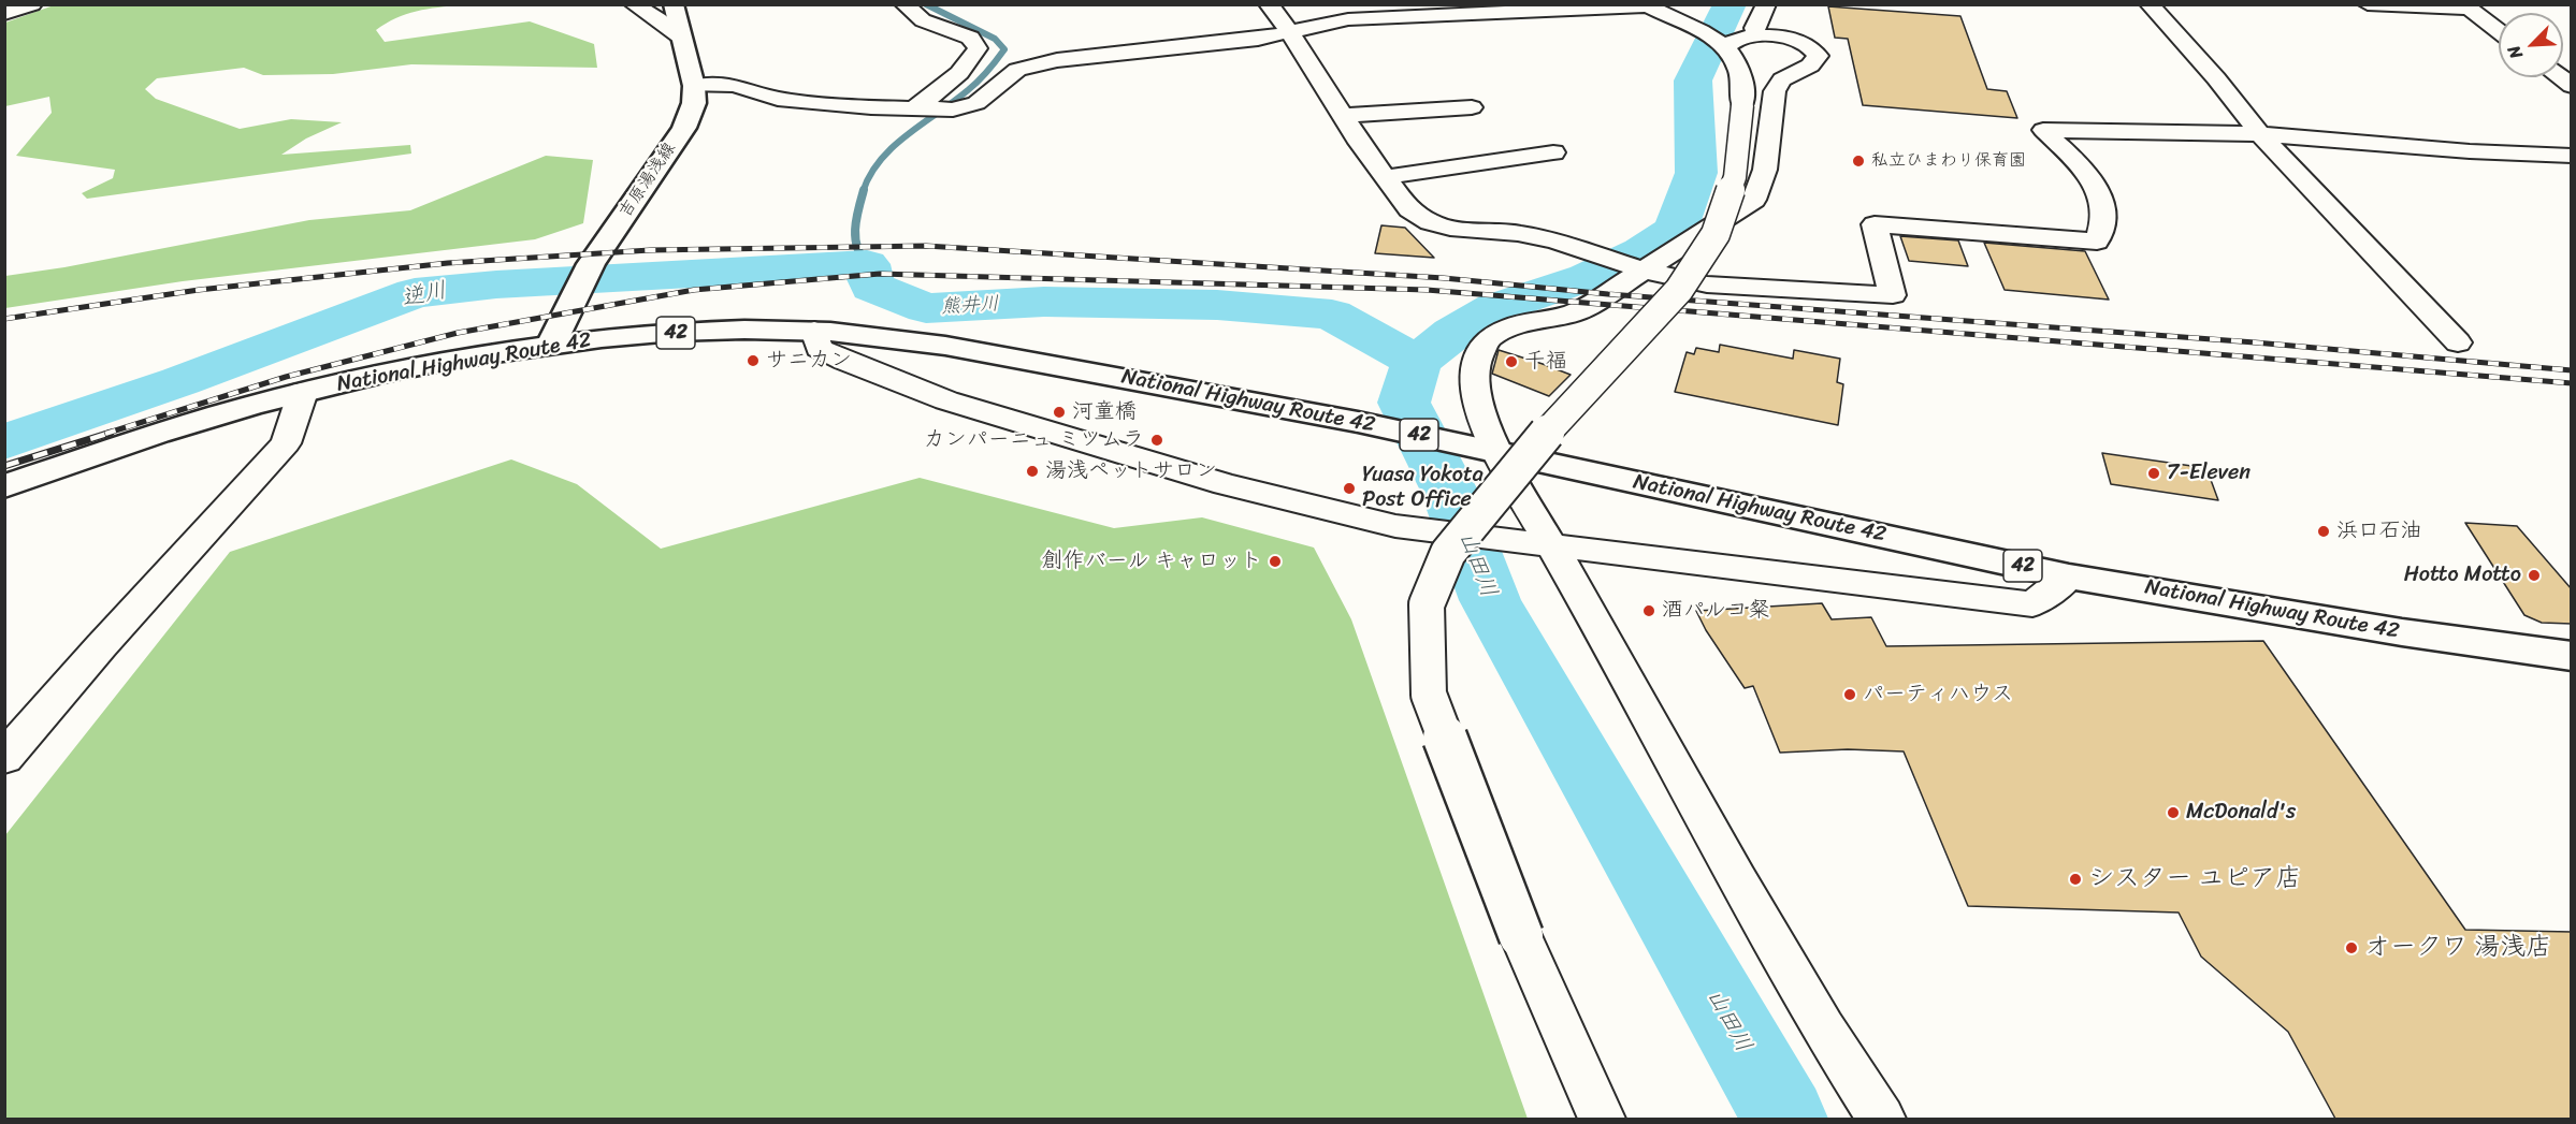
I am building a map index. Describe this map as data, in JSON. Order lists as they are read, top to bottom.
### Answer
{
  "streets": {
    "main road": ["吉原湯浅線", "42", "National Highway Route 42"]
  },
  "crossings": [
    ["吉原湯浅線", "National Highway Route 42"]
  ],
  "water": ["逆川", "熊井川", "山田川"],
  "places": [
    "私立ひまわり保育園",
    "サニカン",
    "千福",
    "河童橋",
    "カンパーニュ ミツムラ",
    "湯浅ペットサロン",
    "7-Eleven",
    "Yuasa Yokota Post Office",
    "浜口石油",
    "創作バール キャロット",
    "Hotto Motto",
    "酒パルコ粲",
    "パーティハウス",
    "McDonald's",
    "シスター ユピア店",
    "オークワ 湯浅店"
  ],
  "north": "bottom left"
}
